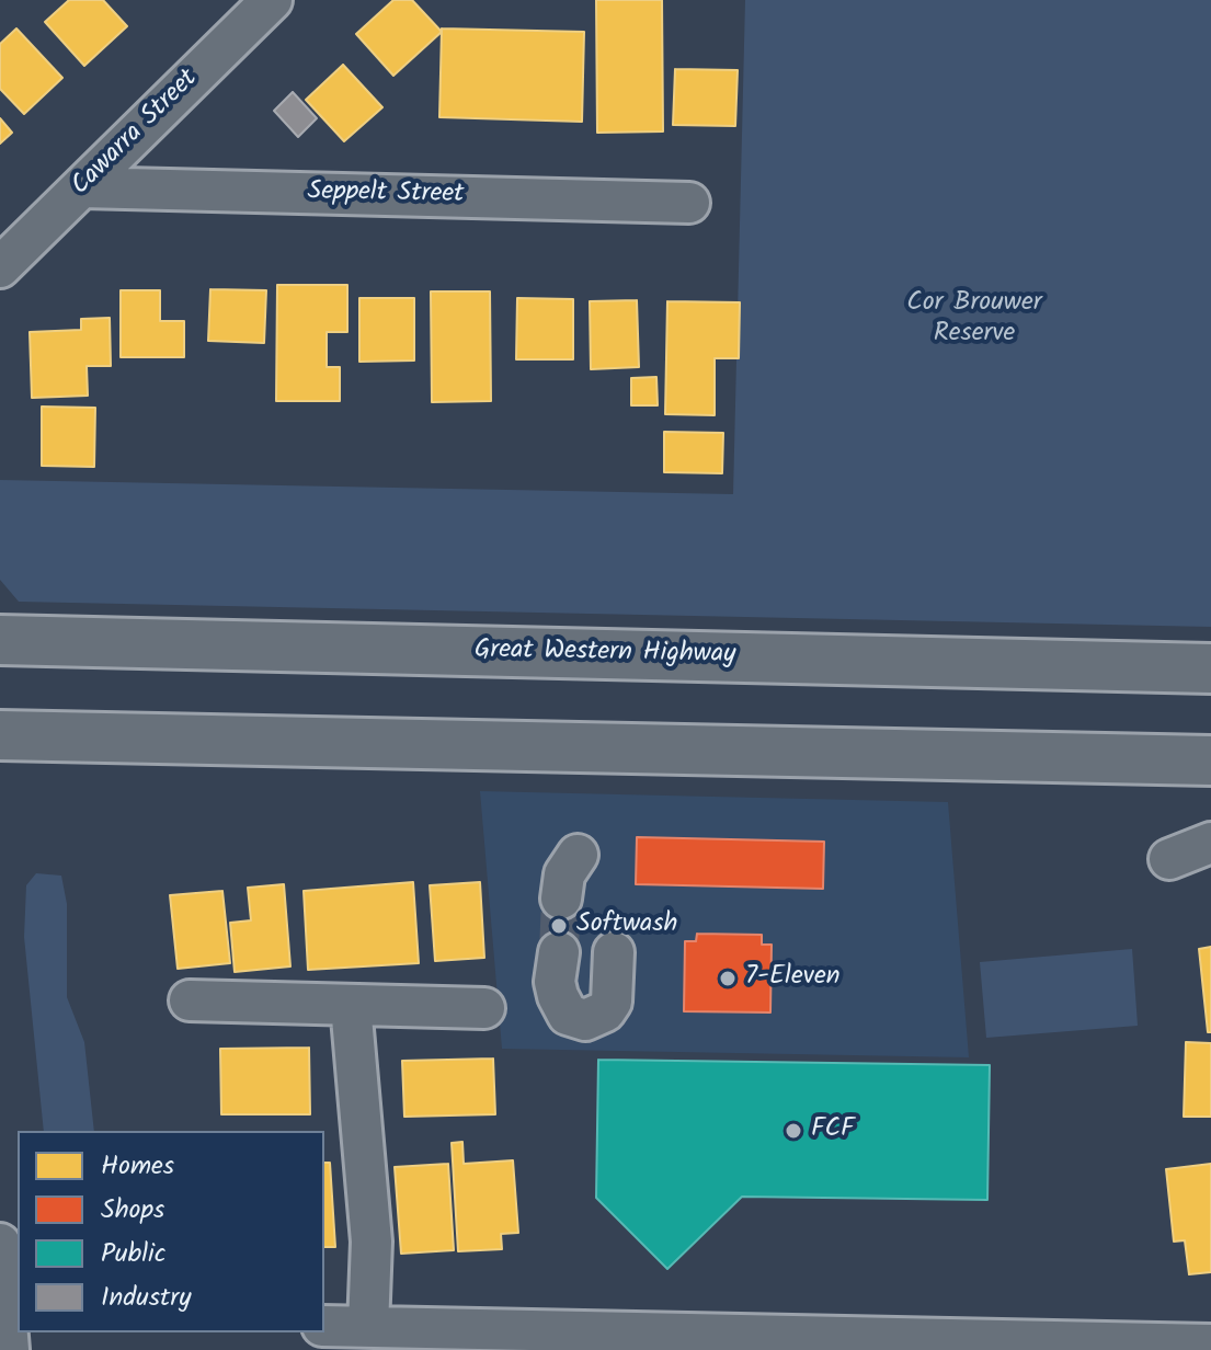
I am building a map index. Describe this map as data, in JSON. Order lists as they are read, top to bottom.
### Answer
{
  "streets": {
    "highway": ["Great Western Highway"],
    "street": ["Cawarra Street", "Seppelt Street"]
  },
  "crossings": [
    ["Cawarra Street", "Seppelt Street"]
  ],
  "parks": ["Cor Brouwer Reserve"],
  "places": ["Softwash", "7-Eleven", "FCF"],
  "legend": [
    "Homes",
    "Shops",
    "Public",
    "Industry"
  ]
}
